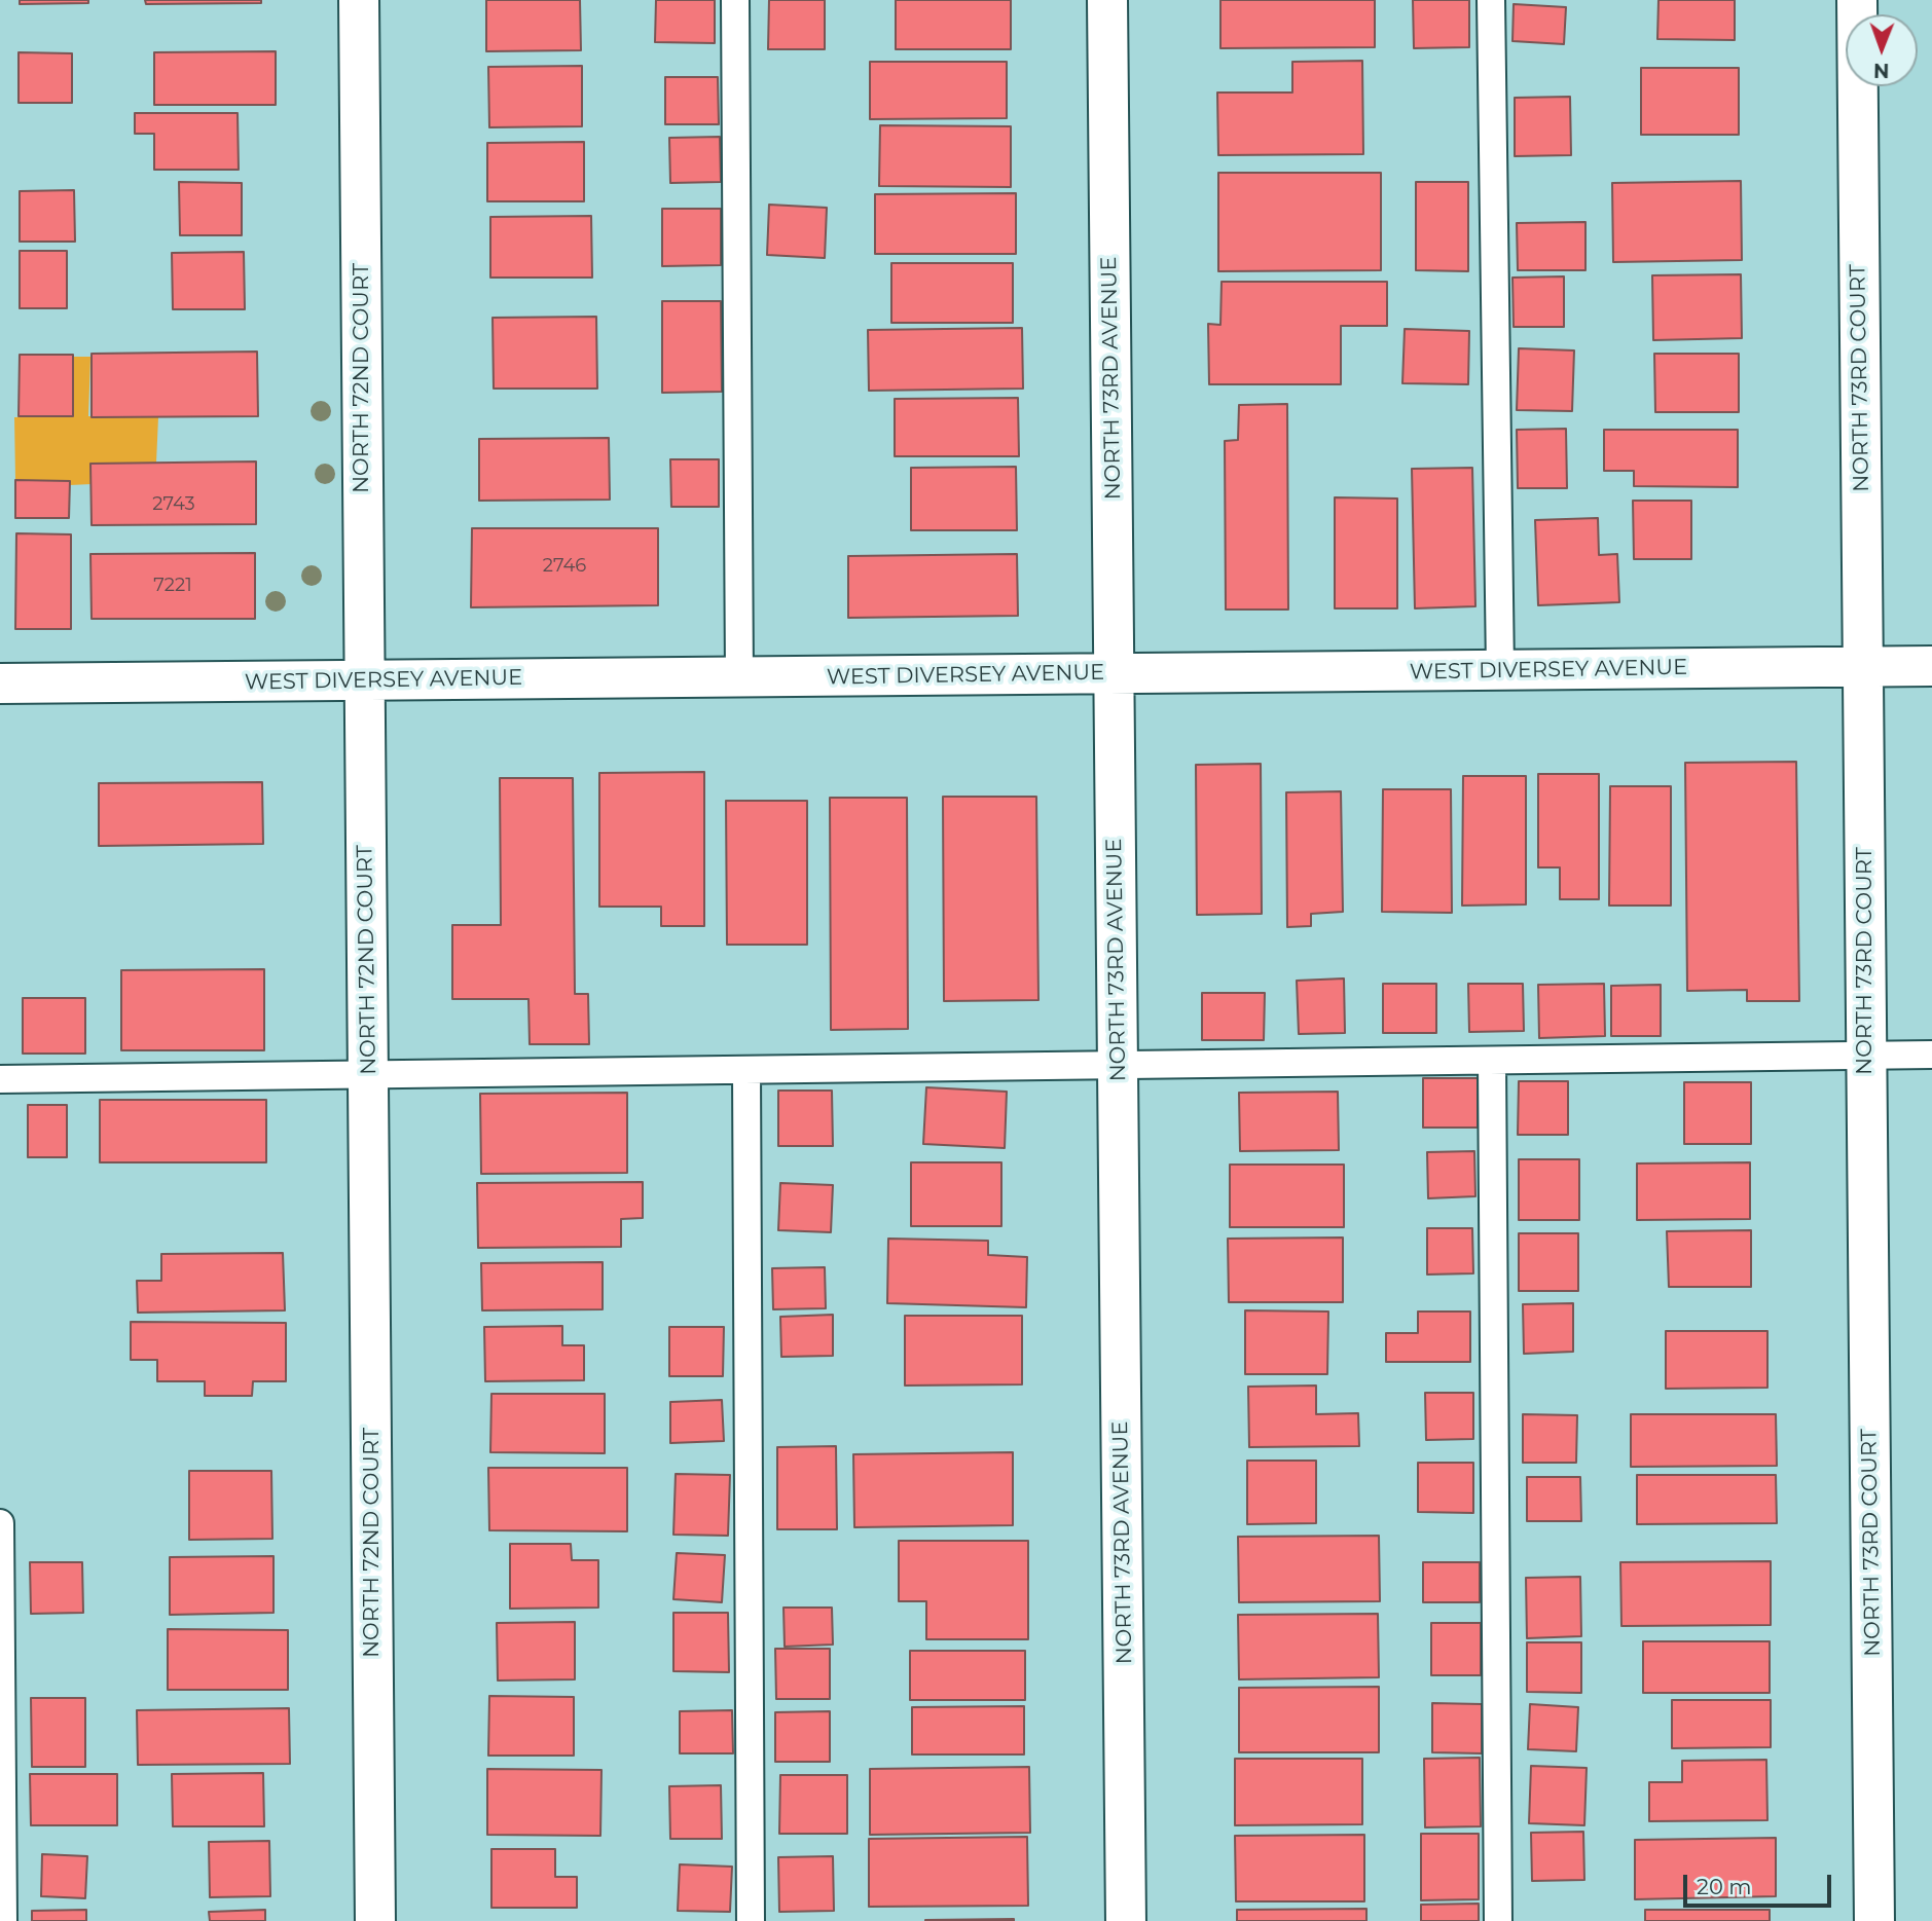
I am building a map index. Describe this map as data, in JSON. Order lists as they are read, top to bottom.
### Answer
{
  "streets": {
    "street": [
      "NORTH 72ND COURT",
      "NORTH 73RD AVENUE",
      "NORTH 73RD COURT",
      "WEST DIVERSEY AVENUE"
    ]
  },
  "crossings": [
    ["NORTH 72ND COURT", "WEST DIVERSEY AVENUE"],
    ["NORTH 73RD AVENUE", "WEST DIVERSEY AVENUE"],
    ["NORTH 73RD COURT", "WEST DIVERSEY AVENUE"]
  ],
  "house_numbers": ["2743", "2746", "7221"],
  "scale_bar": "20 m",
  "north": "bottom"
}
